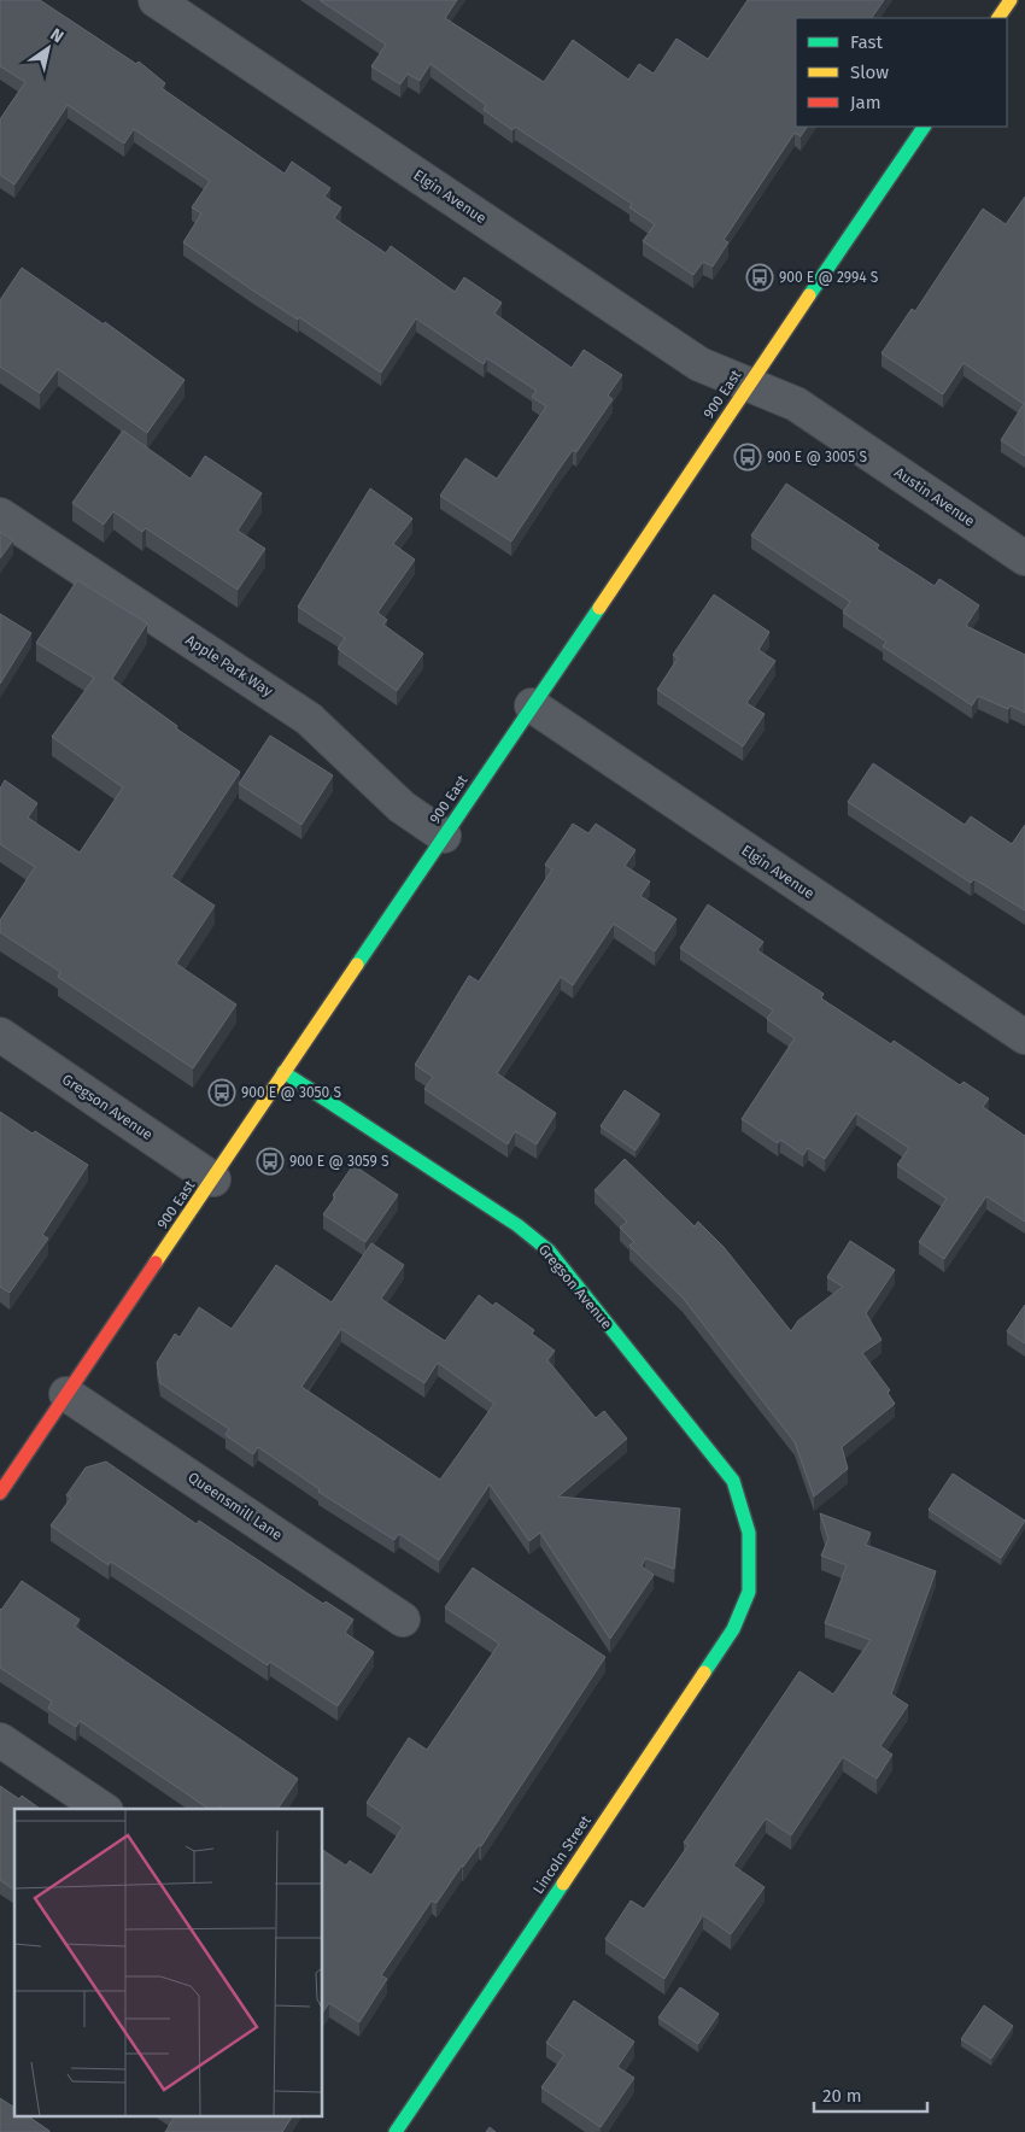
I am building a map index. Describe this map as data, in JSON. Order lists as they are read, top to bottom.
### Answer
{
  "streets": {
    "street": [
      "Elgin Avenue",
      "900 East",
      "Austin Avenue",
      "Apple Park Way",
      "Gregson Avenue",
      "Queensmill Lane",
      "Lincoln Street"
    ]
  },
  "crossings": [
    ["Elgin Avenue", "900 East"],
    ["Elgin Avenue", "Austin Avenue"],
    ["900 East", "Austin Avenue"],
    ["900 East", "Apple Park Way"],
    ["900 East", "Gregson Avenue"],
    ["900 East", "Queensmill Lane"],
    ["Gregson Avenue", "Lincoln Street"]
  ],
  "places": {
    "bus stop": [
      "900 E @ 2994 S",
      "900 E @ 3005 S",
      "900 E @ 3050 S",
      "900 E @ 3059 S"
    ]
  },
  "legend": ["Fast", "Slow", "Jam"],
  "scale_bar": "20 m",
  "north": "top right"
}
